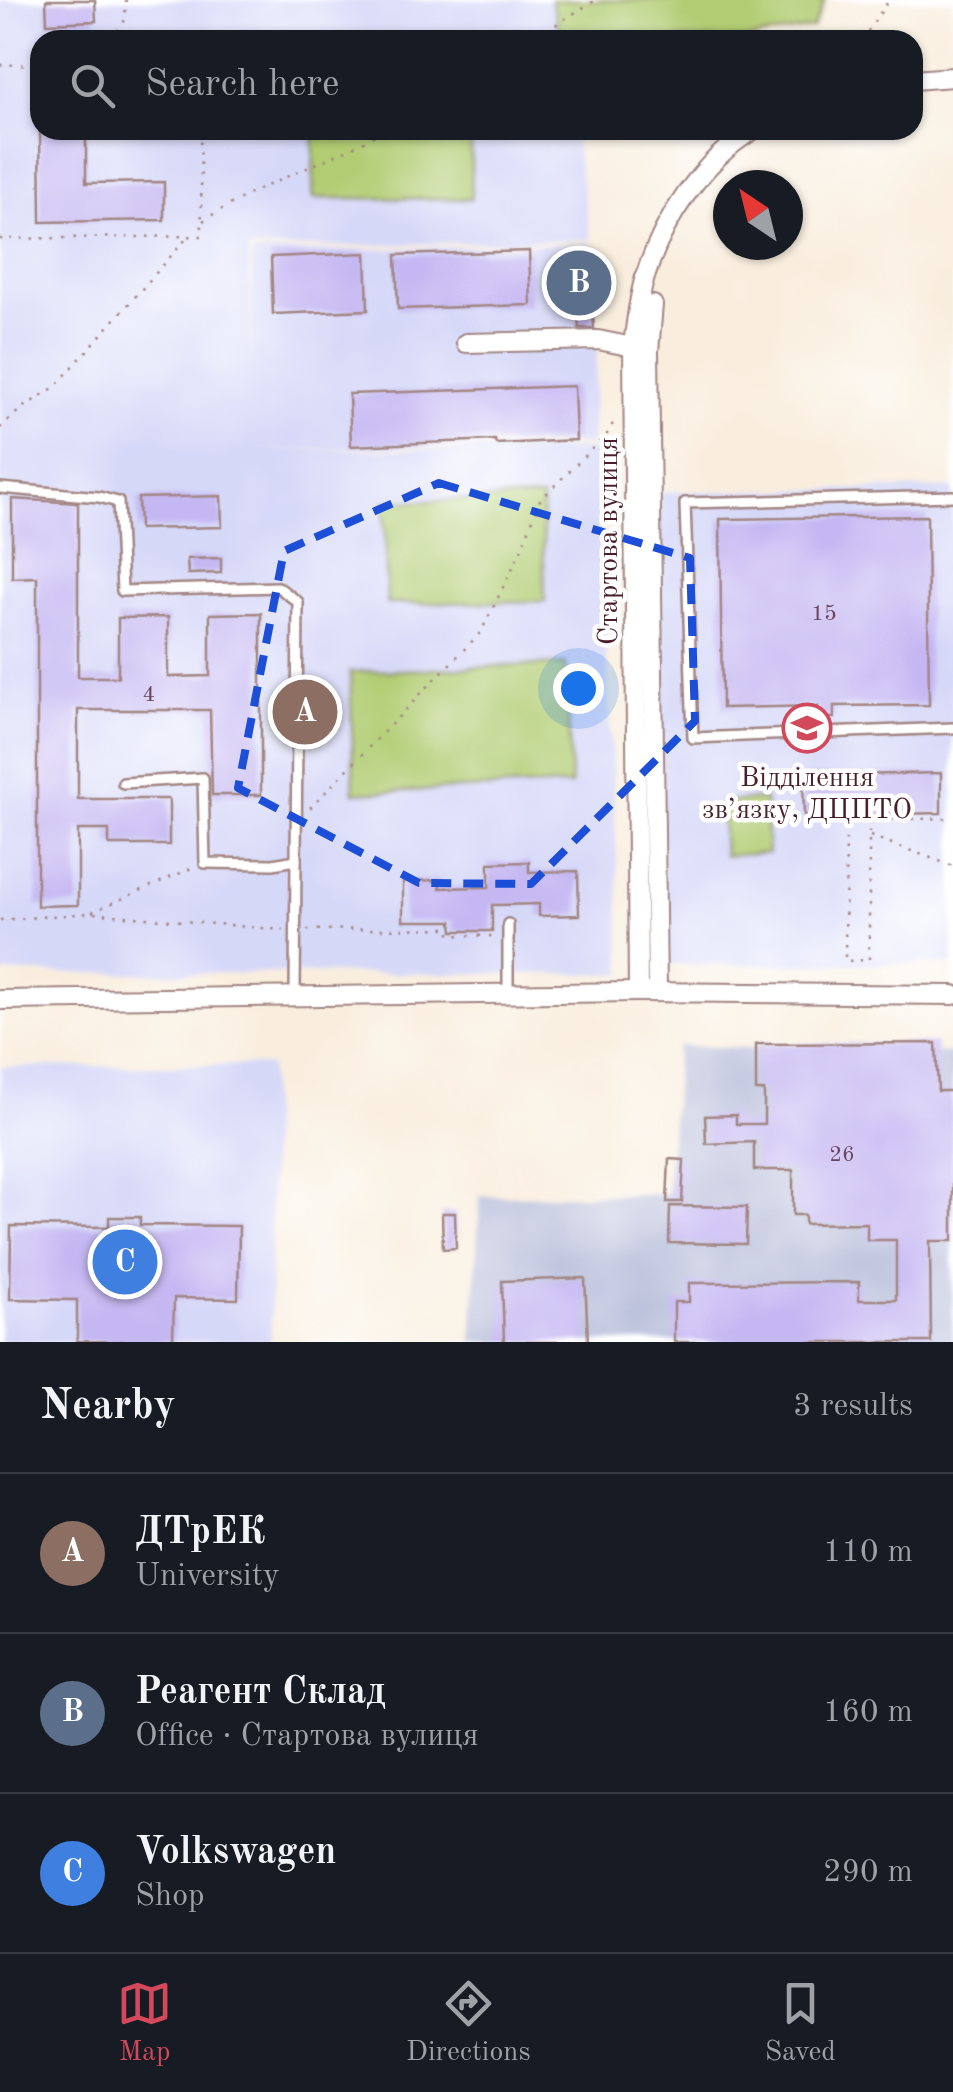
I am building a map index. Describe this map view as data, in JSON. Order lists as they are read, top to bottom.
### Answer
{
  "streets": {
    "street": ["Стартова вулиця"]
  },
  "places": {
    "school or university": ["Відділення зв’язку, ДЦПТО"]
  },
  "house_numbers": ["15", "4", "26"],
  "north": "top left",
  "page": {
    "search": "Search here",
    "pins": ["B", "A", "C"],
    "heading": ["Nearby", "3 results"],
    "list": [
      {
        "mark": "A",
        "name": "ДТрЕК",
        "note": "University",
        "value": "110 m"
      },
      {
        "mark": "B",
        "name": "Реагент Склад",
        "note": "Office · Стартова вулиця",
        "value": "160 m"
      },
      {
        "mark": "C",
        "name": "Volkswagen",
        "note": "Shop",
        "value": "290 m"
      }
    ],
    "nav": ["Map", "Directions", "Saved"]
  }
}
